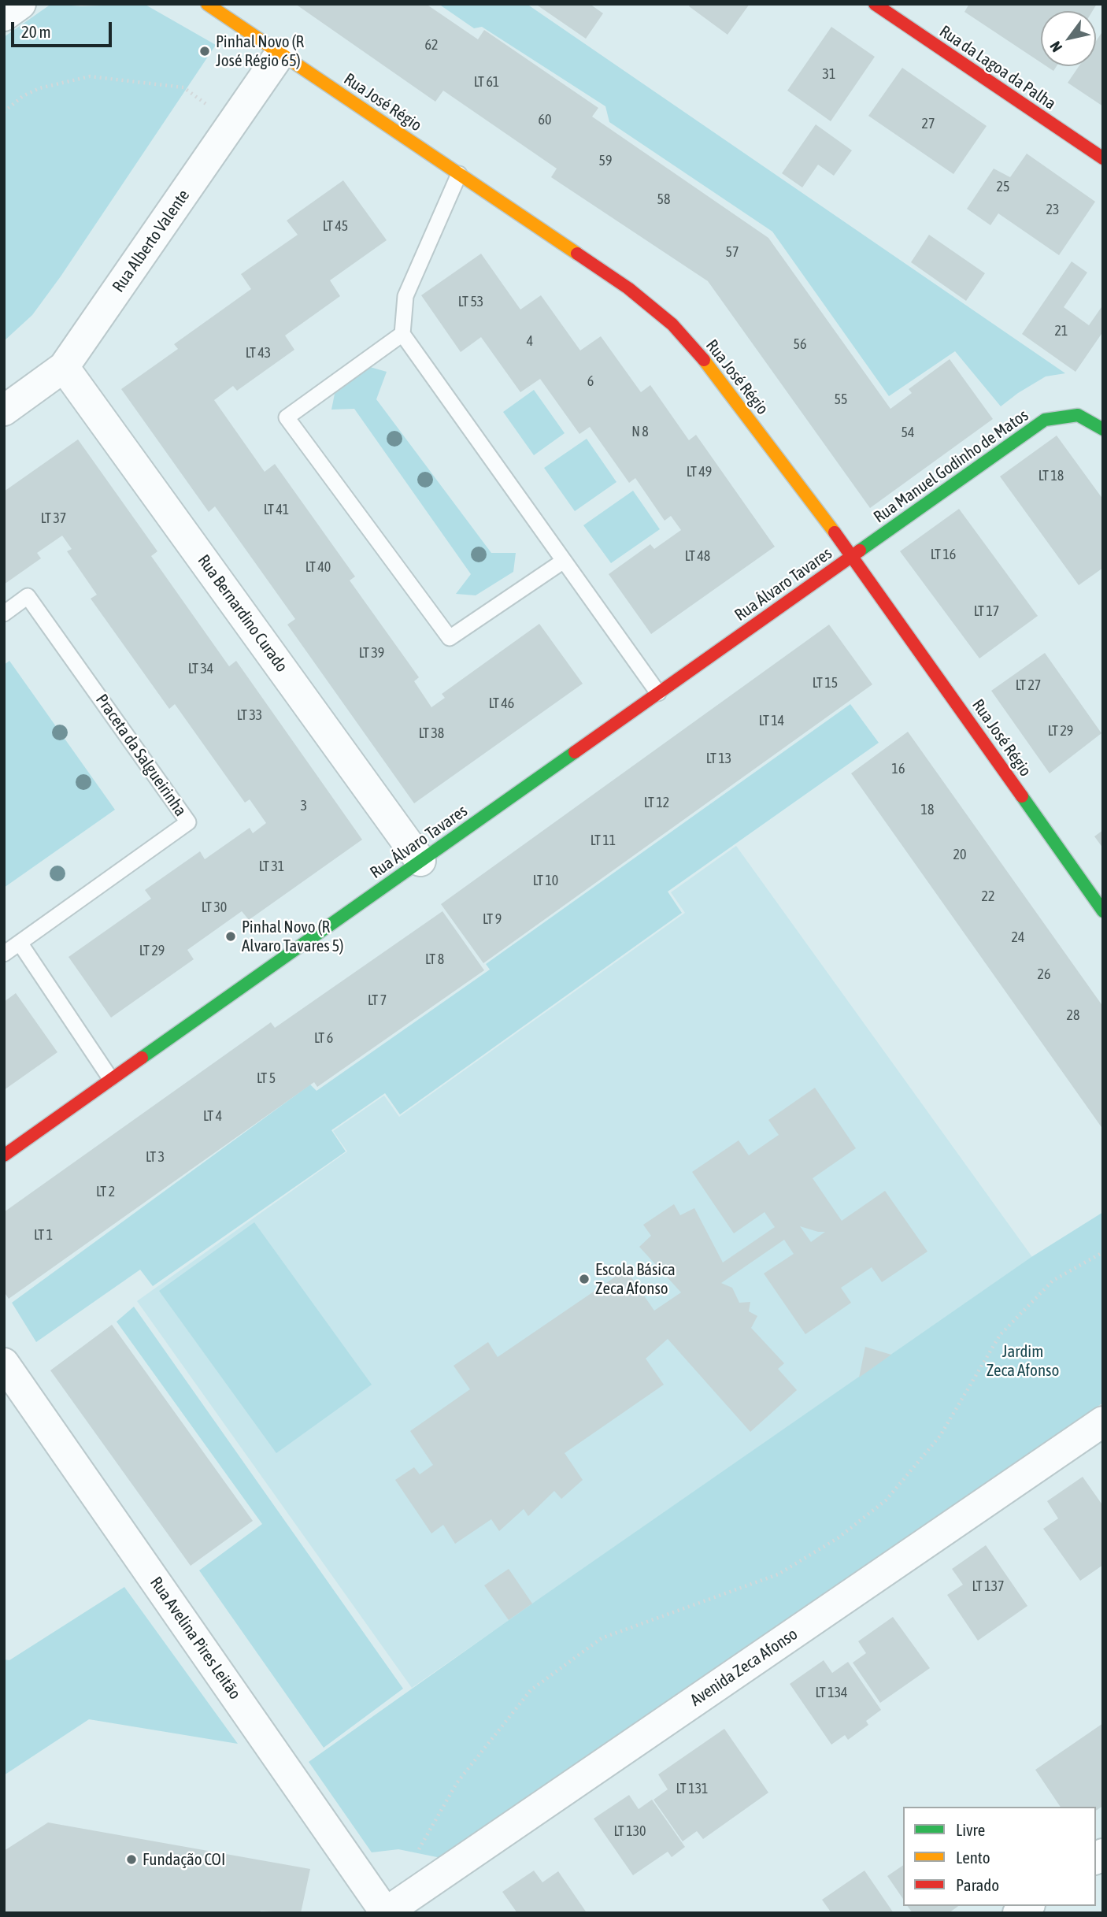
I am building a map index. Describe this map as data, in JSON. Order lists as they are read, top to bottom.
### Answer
{
  "streets": {
    "street": [
      "Rua da Lagoa da Palha",
      "Rua José Régio",
      "Rua Alberto Valente",
      "Rua Manuel Godinho de Matos",
      "Rua Álvaro Tavares",
      "Rua Bernardino Curado",
      "Rua Avelina Pires Leitão",
      "Avenida Zeca Afonso"
    ],
    "lane": ["Praceta da Salgueirinha"]
  },
  "crossings": [
    ["Rua José Régio", "Rua Alberto Valente"],
    ["Rua José Régio", "Rua Manuel Godinho de Matos"],
    ["Rua José Régio", "Rua Álvaro Tavares"],
    ["Rua Alberto Valente", "Rua Bernardino Curado"],
    ["Rua Manuel Godinho de Matos", "Rua Álvaro Tavares"],
    ["Rua Álvaro Tavares", "Rua Bernardino Curado"],
    ["Rua Avelina Pires Leitão", "Avenida Zeca Afonso"]
  ],
  "parks": ["Jardim Zeca Afonso"],
  "places": [
    "Pinhal Novo (R José Régio 65)",
    "Pinhal Novo (R Alvaro Tavares 5)",
    "Escola Básica Zeca Afonso",
    "Fundação COI"
  ],
  "house_numbers": [
    "62",
    "31",
    "LT 61",
    "60",
    "27",
    "59",
    "25",
    "58",
    "23",
    "LT 45",
    "57",
    "LT 53",
    "21",
    "4",
    "56",
    "LT 43",
    "6",
    "55",
    "N 8",
    "54",
    "LT 49",
    "LT 18",
    "LT 41",
    "LT 37",
    "LT 16",
    "LT 48",
    "LT 40",
    "LT 17",
    "LT 39",
    "LT 34",
    "LT 15",
    "LT 27",
    "LT 46",
    "LT 33",
    "LT 14",
    "LT 29",
    "LT 38",
    "LT 13",
    "16",
    "LT 12",
    "3",
    "18",
    "LT 11",
    "20",
    "LT 31",
    "LT 10",
    "22",
    "LT 30",
    "LT 9",
    "24",
    "LT 29",
    "LT 8",
    "26",
    "LT 7",
    "28",
    "LT 6",
    "LT 5",
    "LT 4",
    "LT 3",
    "LT 2",
    "LT 1",
    "LT 137",
    "LT 134",
    "LT 131",
    "LT 130"
  ],
  "legend": ["Livre", "Lento", "Parado"],
  "scale_bar": "20 m",
  "north": "bottom left"
}
